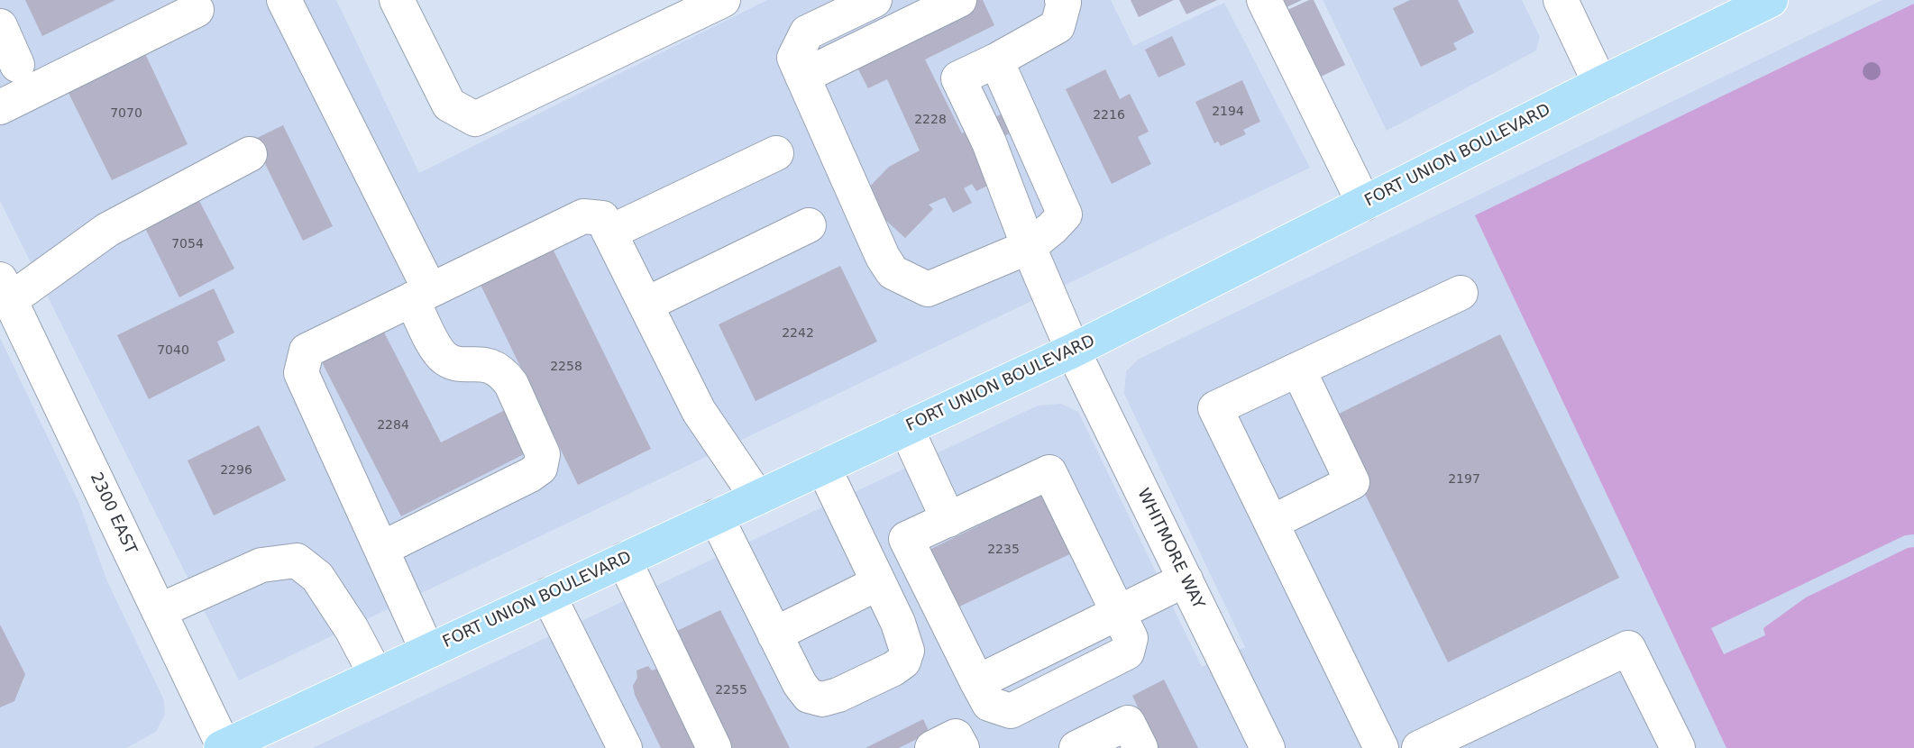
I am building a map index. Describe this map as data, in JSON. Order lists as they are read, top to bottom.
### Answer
{
  "streets": {
    "main road": ["FORT UNION BOULEVARD"],
    "street": ["2300 EAST", "WHITMORE WAY"]
  },
  "crossings": [
    ["FORT UNION BOULEVARD", "2300 EAST"],
    ["FORT UNION BOULEVARD", "WHITMORE WAY"]
  ],
  "house_numbers": [
    "2194",
    "7070",
    "2216",
    "2228",
    "7054",
    "2242",
    "7040",
    "2258",
    "2284",
    "2296",
    "2197",
    "2235",
    "2255"
  ]
}
